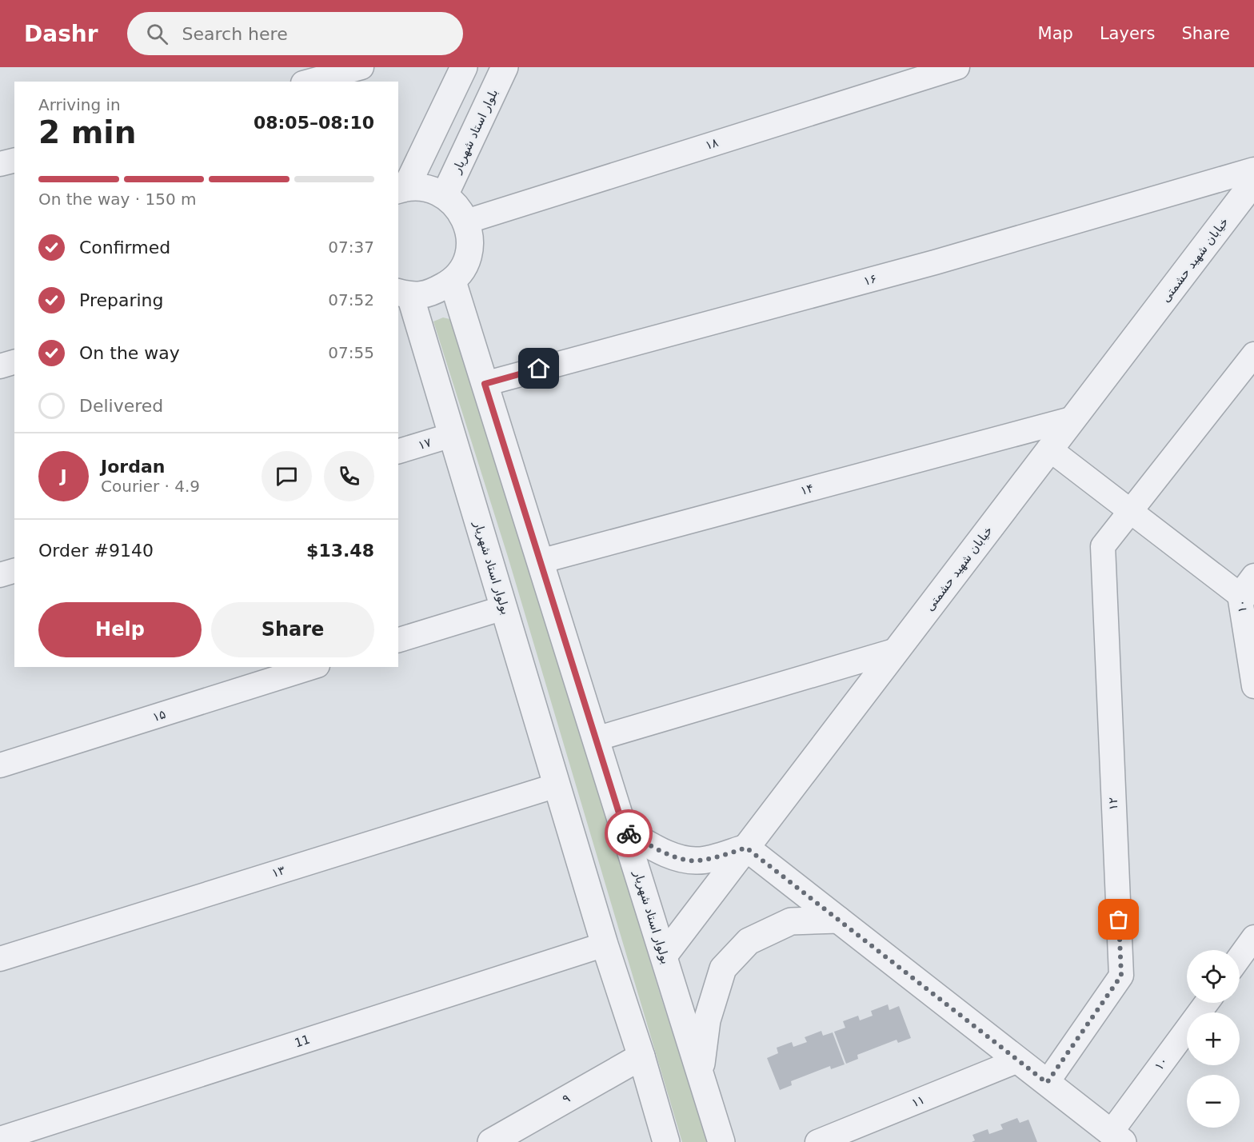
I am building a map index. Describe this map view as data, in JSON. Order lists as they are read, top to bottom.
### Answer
{
  "streets": {
    "street": [
      "بلوار استاد شهریار",
      "۱۸",
      "خیابان شهید حشمتی",
      "۱۶",
      "۱۷",
      "۱۴",
      "بولوار استاد شهریار",
      "۱۰",
      "۱۵",
      "۱۲",
      "۱۳",
      "11",
      "۹",
      "۱۱"
    ]
  },
  "crossings": [
    ["خیابان شهید حشمتی", "۱۴"],
    ["خیابان شهید حشمتی", "بولوار استاد شهریار"],
    ["۱۶", "بولوار استاد شهریار"],
    ["۱۷", "بولوار استاد شهریار"],
    ["۱۴", "بولوار استاد شهریار"],
    ["بولوار استاد شهریار", "۱۳"],
    ["بولوار استاد شهریار", "11"],
    ["بولوار استاد شهریار", "۹"]
  ],
  "page": {
    "header": "Dashr",
    "search": "Search here",
    "nav": ["Map", "Layers", "Share"],
    "heading": ["2 min", "Arriving in", "08:05–08:10"],
    "panel": [
      "Jordan",
      "Courier · 4.9",
      "Order #9140",
      "$13.48"
    ],
    "bar": "On the way · 150 m",
    "list": [
      ["Confirmed", "07:37"],
      ["Preparing", "07:52"],
      ["On the way", "07:55"],
      "Delivered"
    ],
    "round": "J",
    "buttons": ["Help", "Share"],
    "map_buttons": ["+", "−"]
  }
}
